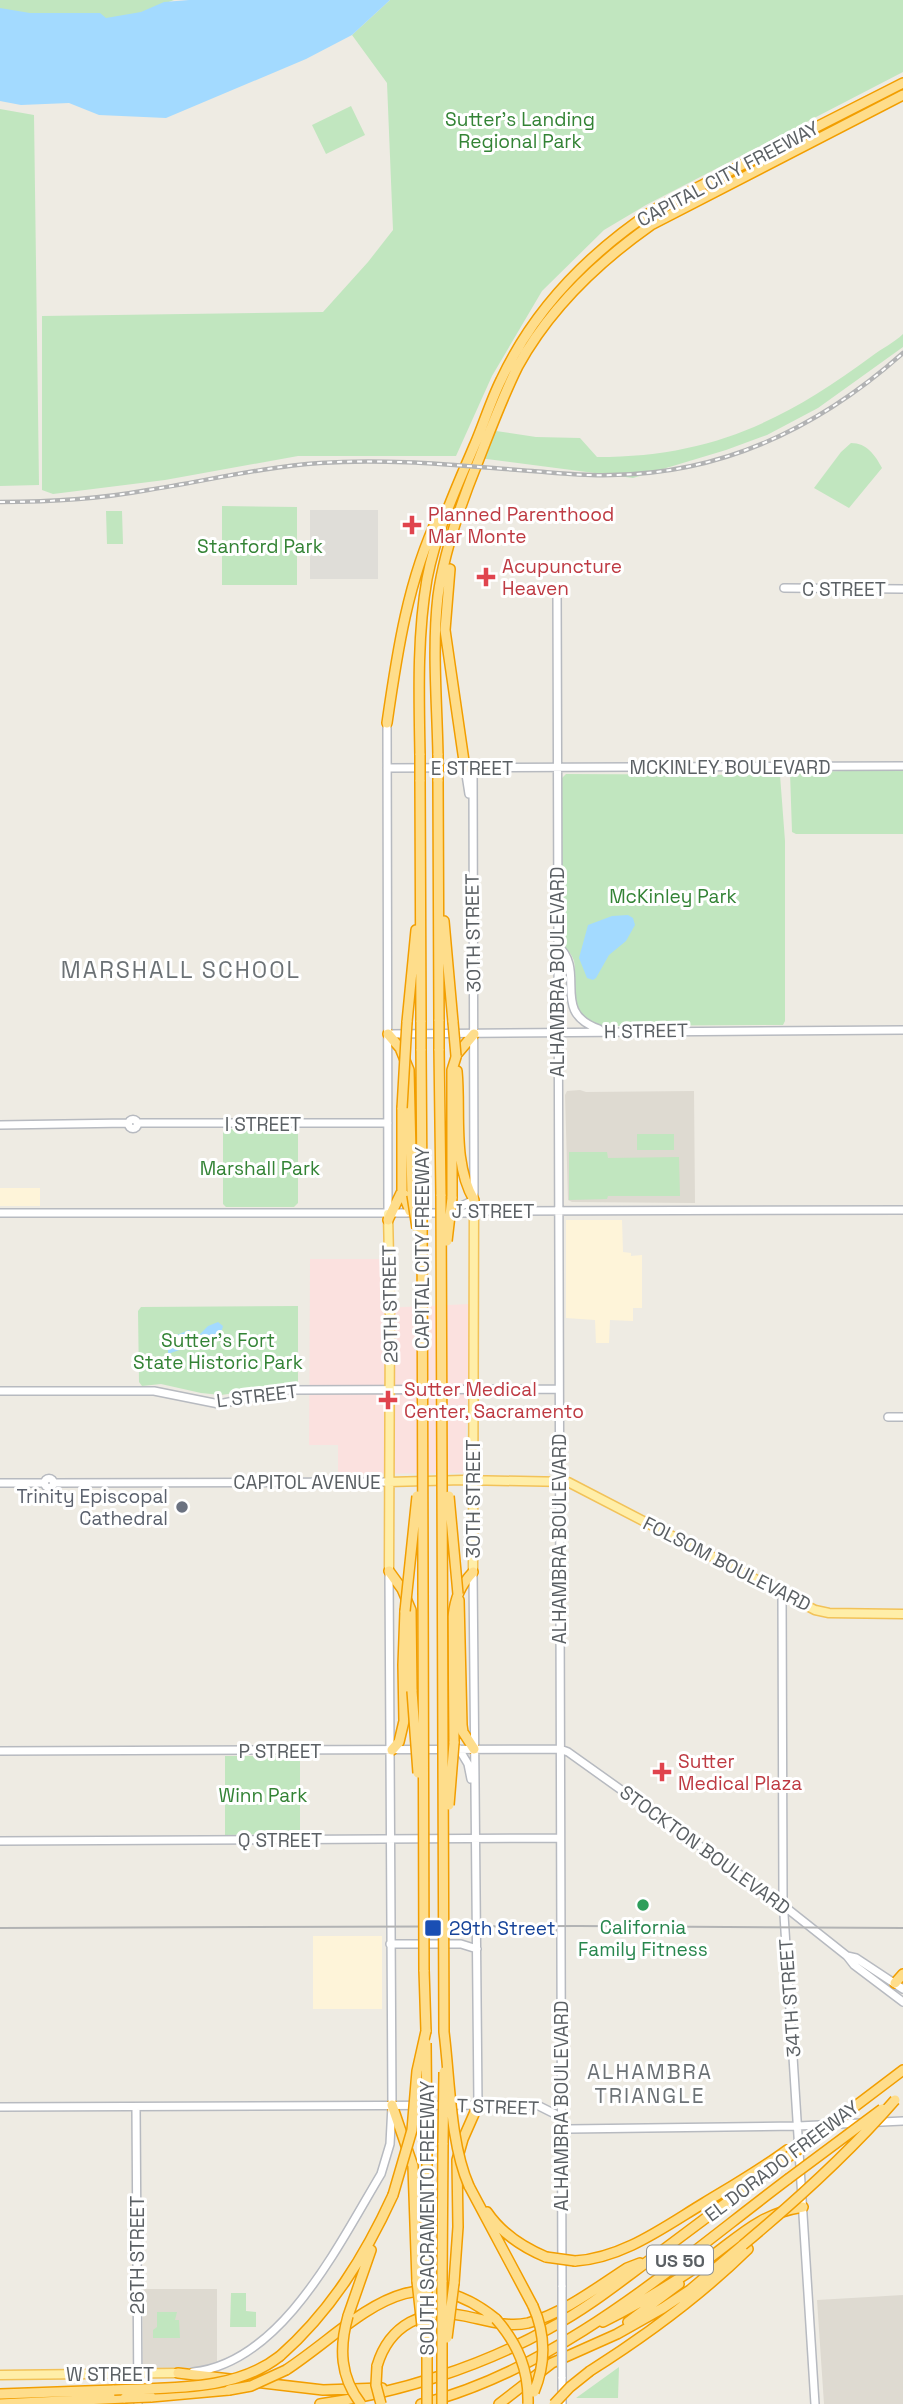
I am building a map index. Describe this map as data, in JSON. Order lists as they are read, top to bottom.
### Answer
{
  "streets": {
    "highway": [
      "CAPITAL CITY FREEWAY",
      "EL DORADO FREEWAY",
      "SOUTH SACRAMENTO FREEWAY",
      "US 50"
    ],
    "main road": [
      "C STREET",
      "MCKINLEY BOULEVARD",
      "E STREET",
      "30TH STREET",
      "ALHAMBRA BOULEVARD",
      "H STREET",
      "I STREET",
      "J STREET",
      "29TH STREET",
      "L STREET",
      "CAPITOL AVENUE",
      "FOLSOM BOULEVARD",
      "P STREET",
      "Q STREET",
      "STOCKTON BOULEVARD",
      "34TH STREET",
      "T STREET",
      "26TH STREET",
      "W STREET"
    ]
  },
  "crossings": [
    ["CAPITAL CITY FREEWAY", "SOUTH SACRAMENTO FREEWAY"],
    ["MCKINLEY BOULEVARD", "E STREET"],
    ["MCKINLEY BOULEVARD", "ALHAMBRA BOULEVARD"],
    ["E STREET", "30TH STREET"],
    ["E STREET", "ALHAMBRA BOULEVARD"],
    ["E STREET", "29TH STREET"],
    ["30TH STREET", "H STREET"],
    ["30TH STREET", "J STREET"],
    ["30TH STREET", "L STREET"],
    ["30TH STREET", "CAPITOL AVENUE"],
    ["30TH STREET", "P STREET"],
    ["30TH STREET", "Q STREET"],
    ["30TH STREET", "T STREET"],
    ["ALHAMBRA BOULEVARD", "H STREET"],
    ["ALHAMBRA BOULEVARD", "J STREET"],
    ["ALHAMBRA BOULEVARD", "L STREET"],
    ["ALHAMBRA BOULEVARD", "CAPITOL AVENUE"],
    ["ALHAMBRA BOULEVARD", "FOLSOM BOULEVARD"],
    ["ALHAMBRA BOULEVARD", "P STREET"],
    ["ALHAMBRA BOULEVARD", "Q STREET"],
    ["ALHAMBRA BOULEVARD", "STOCKTON BOULEVARD"],
    ["ALHAMBRA BOULEVARD", "T STREET"],
    ["H STREET", "29TH STREET"],
    ["I STREET", "29TH STREET"],
    ["J STREET", "29TH STREET"],
    ["29TH STREET", "L STREET"],
    ["29TH STREET", "CAPITOL AVENUE"],
    ["29TH STREET", "P STREET"],
    ["29TH STREET", "Q STREET"],
    ["29TH STREET", "T STREET"],
    ["29TH STREET", "W STREET"],
    ["CAPITOL AVENUE", "FOLSOM BOULEVARD"],
    ["FOLSOM BOULEVARD", "34TH STREET"],
    ["P STREET", "STOCKTON BOULEVARD"],
    ["STOCKTON BOULEVARD", "34TH STREET"],
    ["34TH STREET", "T STREET"],
    ["T STREET", "26TH STREET"],
    ["26TH STREET", "W STREET"]
  ],
  "districts": ["MARSHALL SCHOOL", "ALHAMBRA TRIANGLE"],
  "parks": [
    "Sutter's Landing Regional Park",
    "Stanford Park",
    "McKinley Park",
    "Marshall Park",
    "Sutter's Fort State Historic Park",
    "Winn Park"
  ],
  "places": {
    "health": [
      "Planned Parenthood Mar Monte",
      "Acupuncture Heaven",
      "Sutter Medical Center, Sacramento",
      "Sutter Medical Plaza"
    ],
    "other": ["Trinity Episcopal Cathedral", "California Family Fitness"],
    "transit": ["29th Street"]
  }
}
